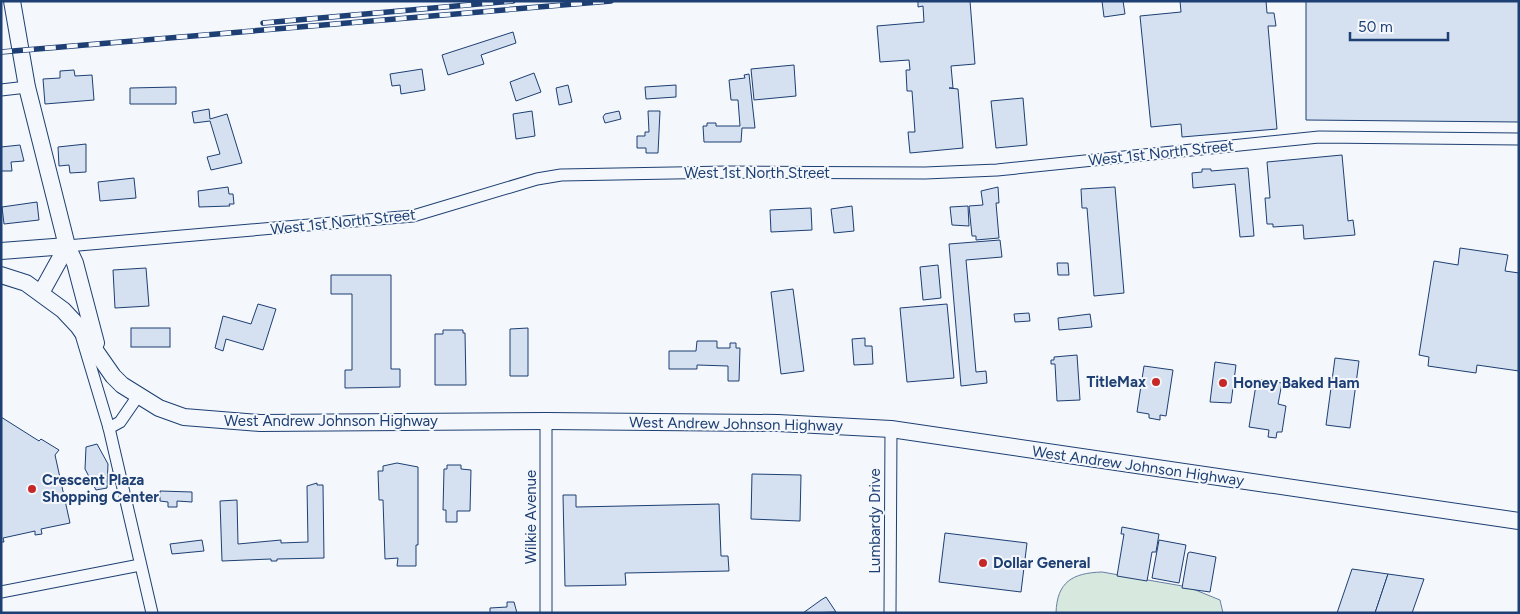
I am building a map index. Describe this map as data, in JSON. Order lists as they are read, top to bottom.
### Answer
{
  "streets": {
    "main road": ["West 1st North Street", "West Andrew Johnson Highway"],
    "street": ["Wilkie Avenue", "Lumbardy Drive"]
  },
  "crossings": [
    ["West Andrew Johnson Highway", "Wilkie Avenue"],
    ["West Andrew Johnson Highway", "Lumbardy Drive"]
  ],
  "places": [
    "TitleMax",
    "Honey Baked Ham",
    "Crescent Plaza Shopping Center",
    "Dollar General"
  ],
  "scale_bar": "50 m"
}
